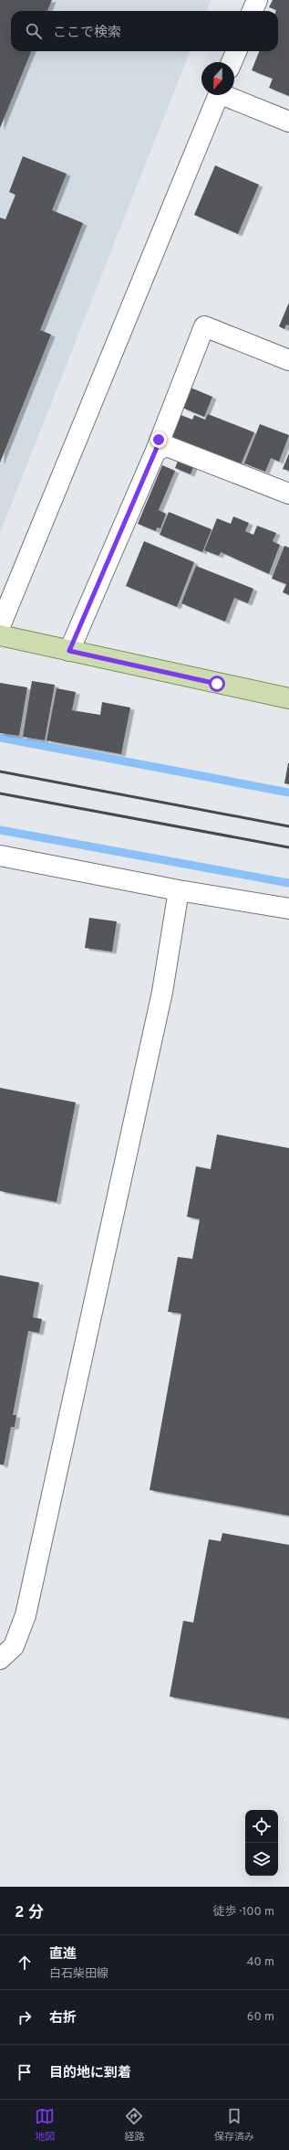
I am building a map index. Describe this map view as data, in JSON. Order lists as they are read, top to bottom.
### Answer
{
  "north": "bottom",
  "page": {
    "search": "ここで検索",
    "heading": ["2 分", "徒歩 · 100 m"],
    "list": [
      ["直進", "白石柴田線", "40 m"],
      ["右折", "60 m"],
      "目的地に到着"
    ],
    "nav": ["地図", "経路", "保存済み"]
  }
}
